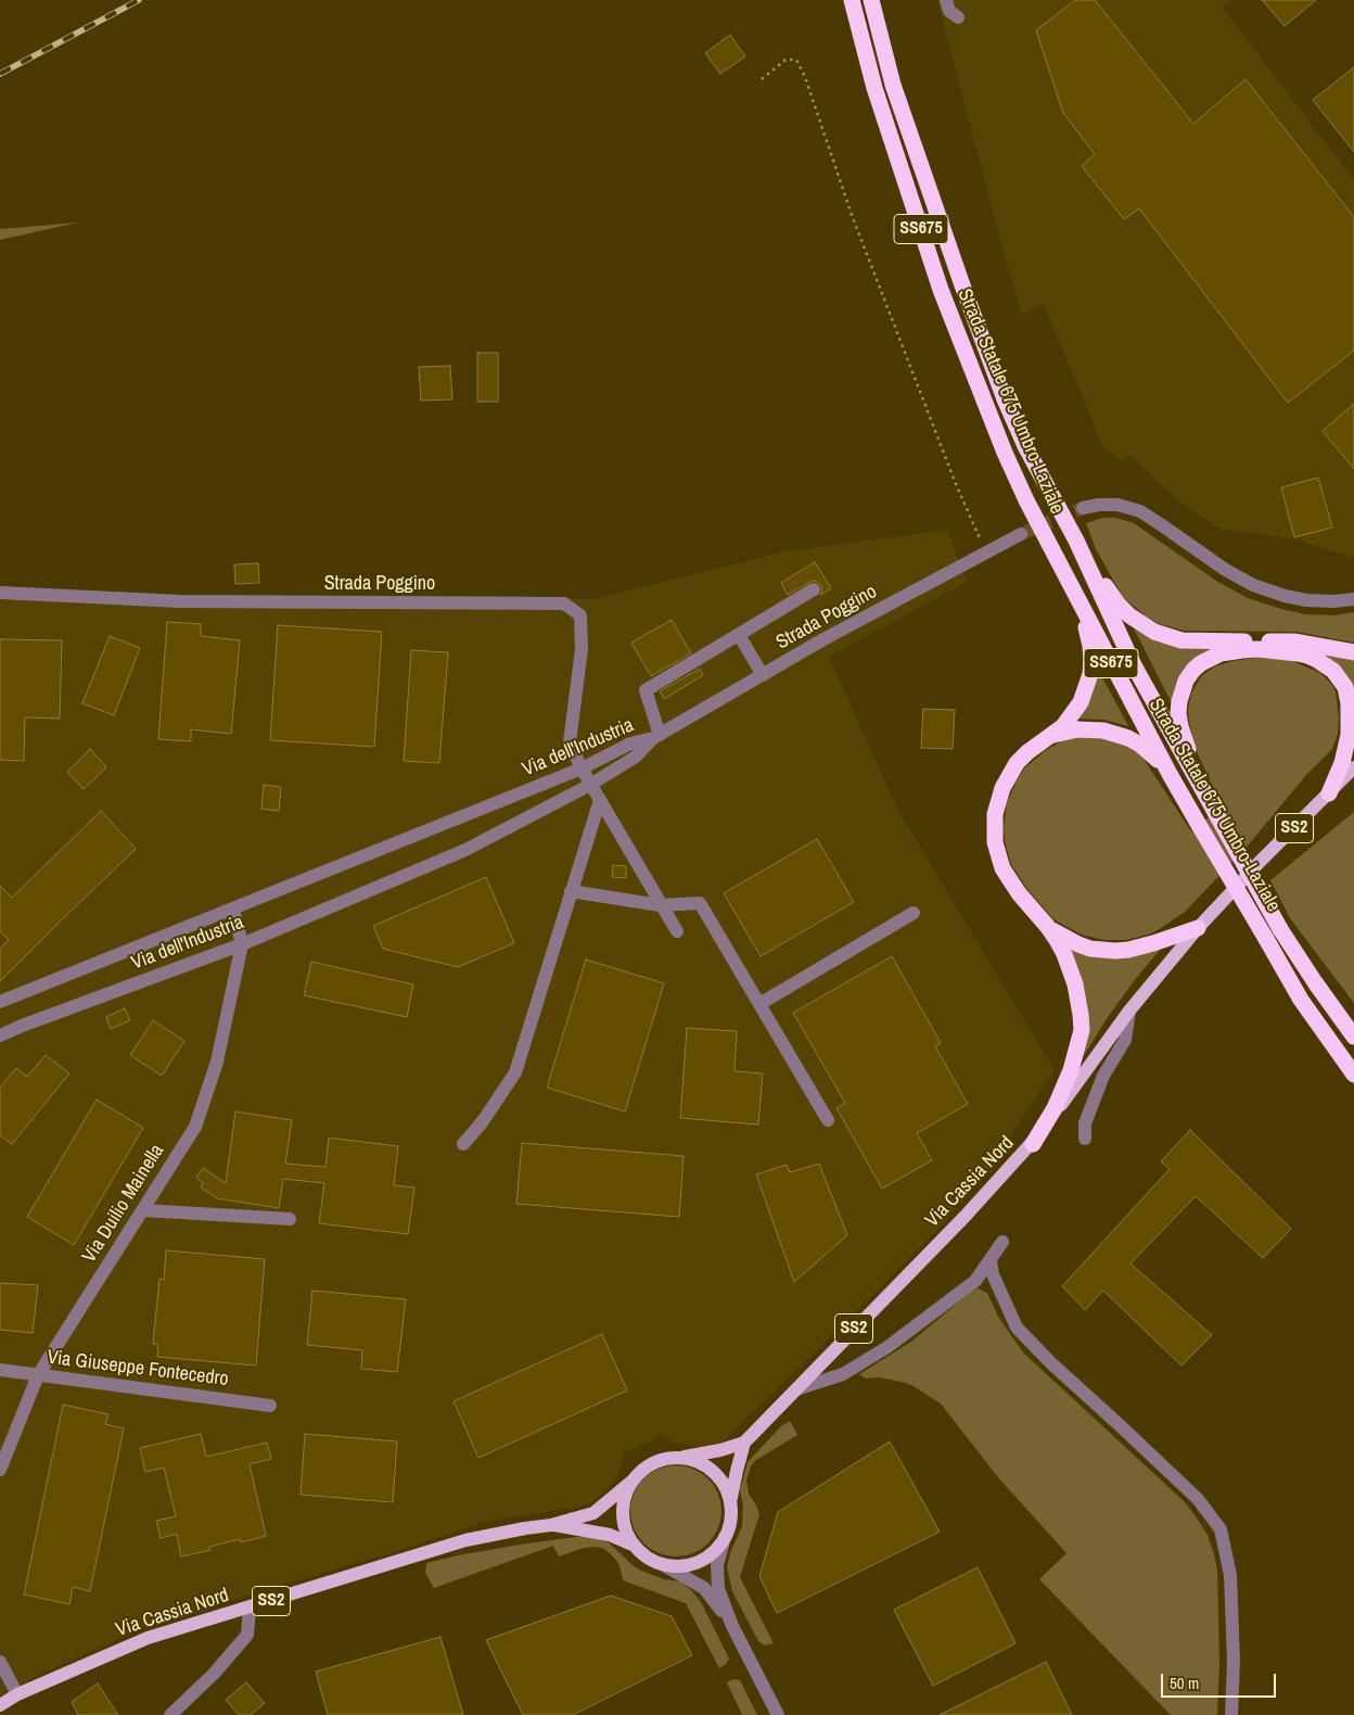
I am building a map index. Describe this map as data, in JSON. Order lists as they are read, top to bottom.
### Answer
{
  "streets": {
    "highway": ["SS675", "Strada Statale 675 Umbro-Laziale"],
    "main road": ["SS2", "Via Cassia Nord"],
    "street": [
      "Strada Poggino",
      "Via dell'Industria",
      "Via Duilio Mainella",
      "Via Giuseppe Fontecedro"
    ]
  },
  "crossings": [
    ["Strada Poggino", "Via dell'Industria"],
    ["Via dell'Industria", "Via Duilio Mainella"],
    ["SS2", "Via Cassia Nord"],
    ["Via Duilio Mainella", "Via Giuseppe Fontecedro"]
  ],
  "scale_bar": "50 m"
}
